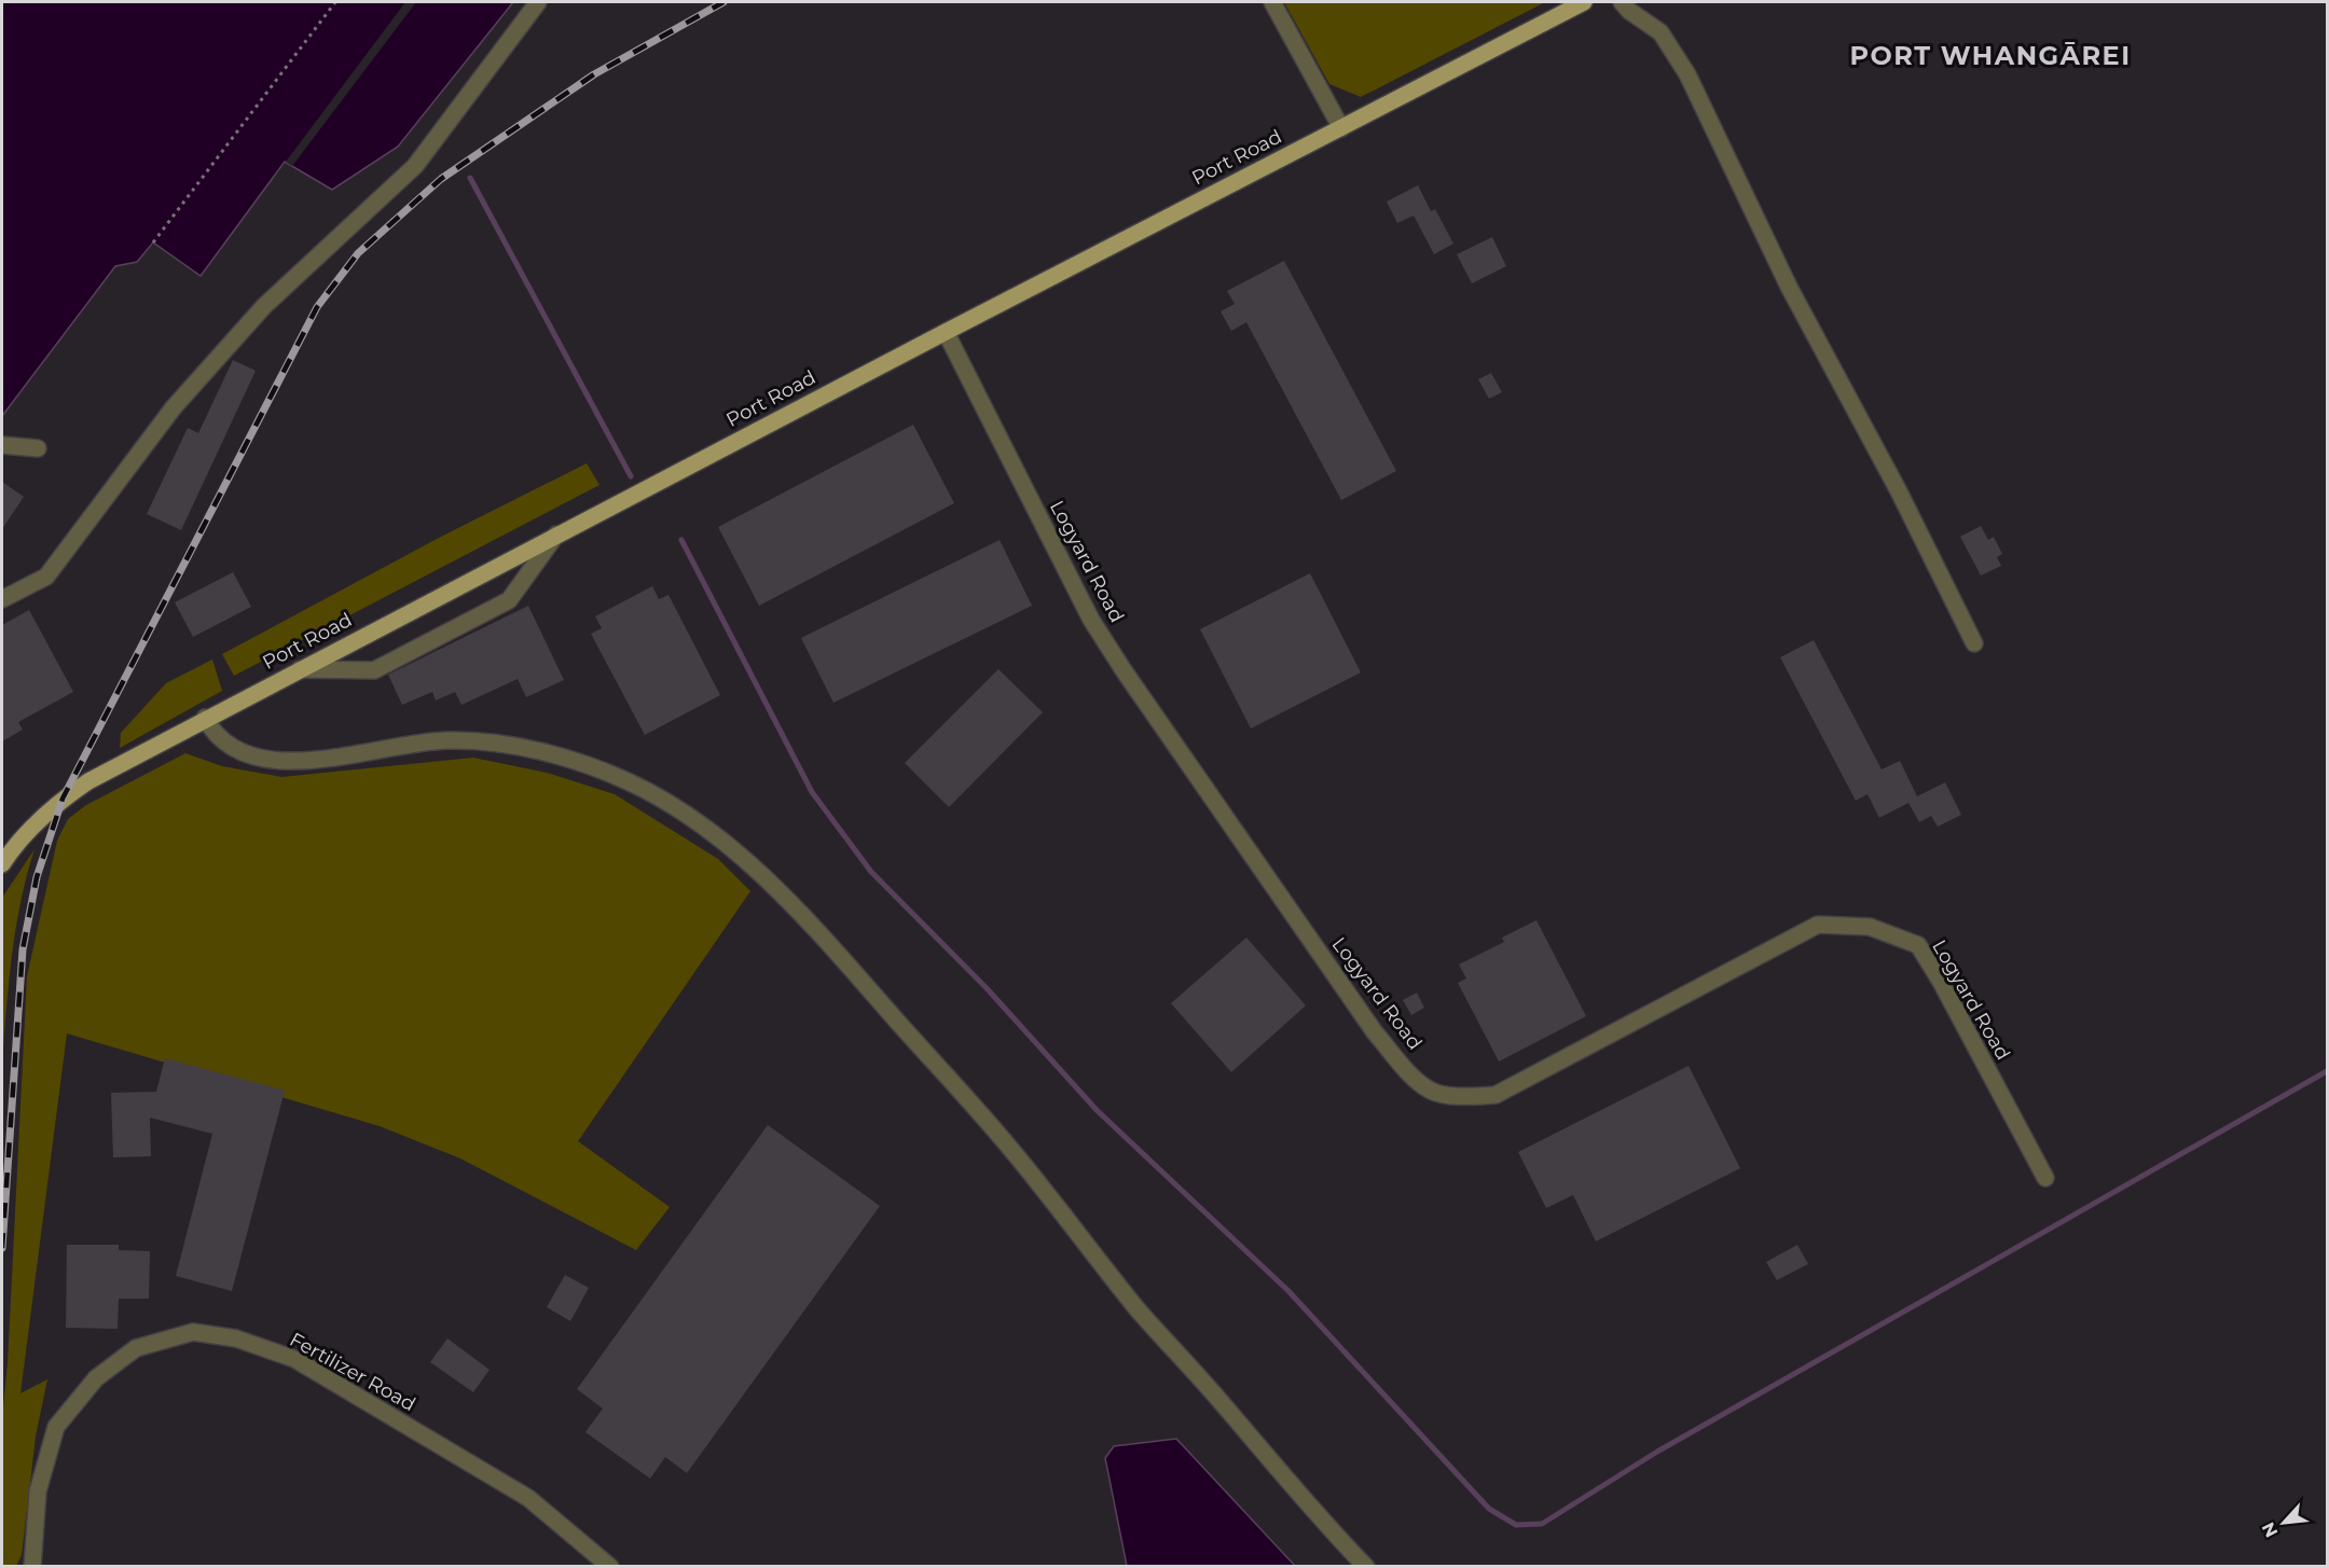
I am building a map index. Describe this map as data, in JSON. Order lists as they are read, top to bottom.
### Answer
{
  "streets": {
    "main road": ["Port Road"],
    "street": ["Logyard Road", "Fertilizer Road"]
  },
  "crossings": [
    ["Port Road", "Logyard Road"]
  ],
  "districts": ["PORT WHANGĀREI"],
  "north": "bottom left"
}
